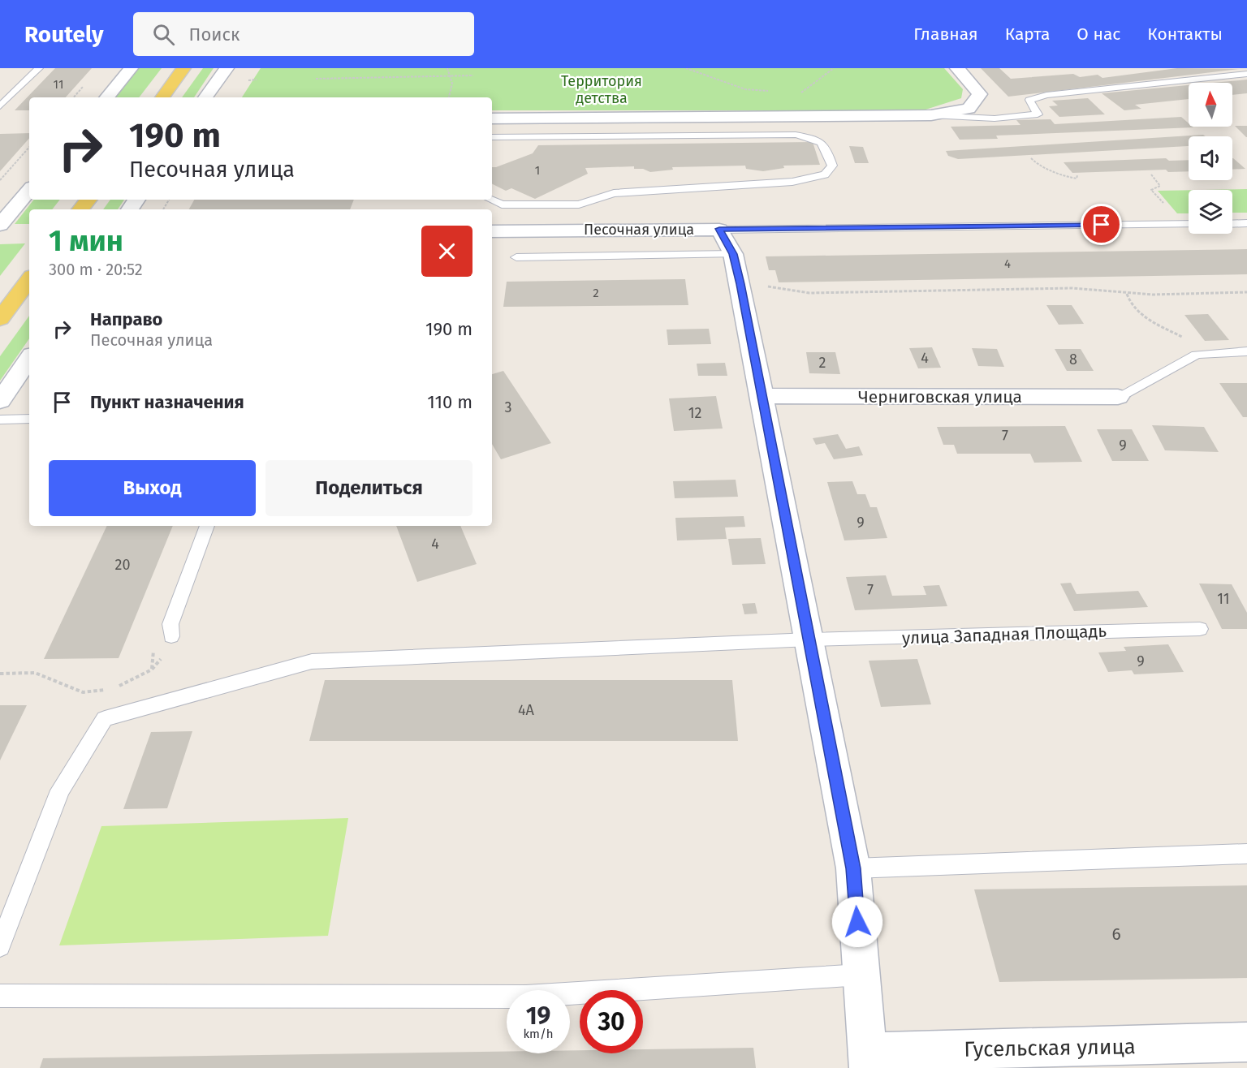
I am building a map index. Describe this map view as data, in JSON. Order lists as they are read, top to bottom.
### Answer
{
  "streets": {
    "street": ["Песочная улица", "Черниговская улица", "Гусельская улица"],
    "lane": ["улица Западная Площадь"]
  },
  "parks": ["Территория детства"],
  "house_numbers": [
    "11",
    "1",
    "4",
    "2",
    "4",
    "8",
    "2",
    "3",
    "12",
    "7",
    "9",
    "9",
    "4",
    "20",
    "7",
    "11",
    "9",
    "4А",
    "6"
  ],
  "north": "top",
  "page": {
    "header": "Routely",
    "search": "Поиск",
    "nav": [
      "Главная",
      "Карта",
      "О нас",
      "Контакты"
    ],
    "turn": ["190 m", "Песочная улица"],
    "heading": ["1 мин", "300 m · 20:52"],
    "list": [
      {
        "name": "Направо",
        "note": "Песочная улица",
        "value": "190 m"
      },
      {
        "name": "Пункт назначения",
        "value": "110 m"
      }
    ],
    "buttons": ["Выход", "Поделиться"],
    "speed": "19 km/h",
    "limit": "30"
  }
}
